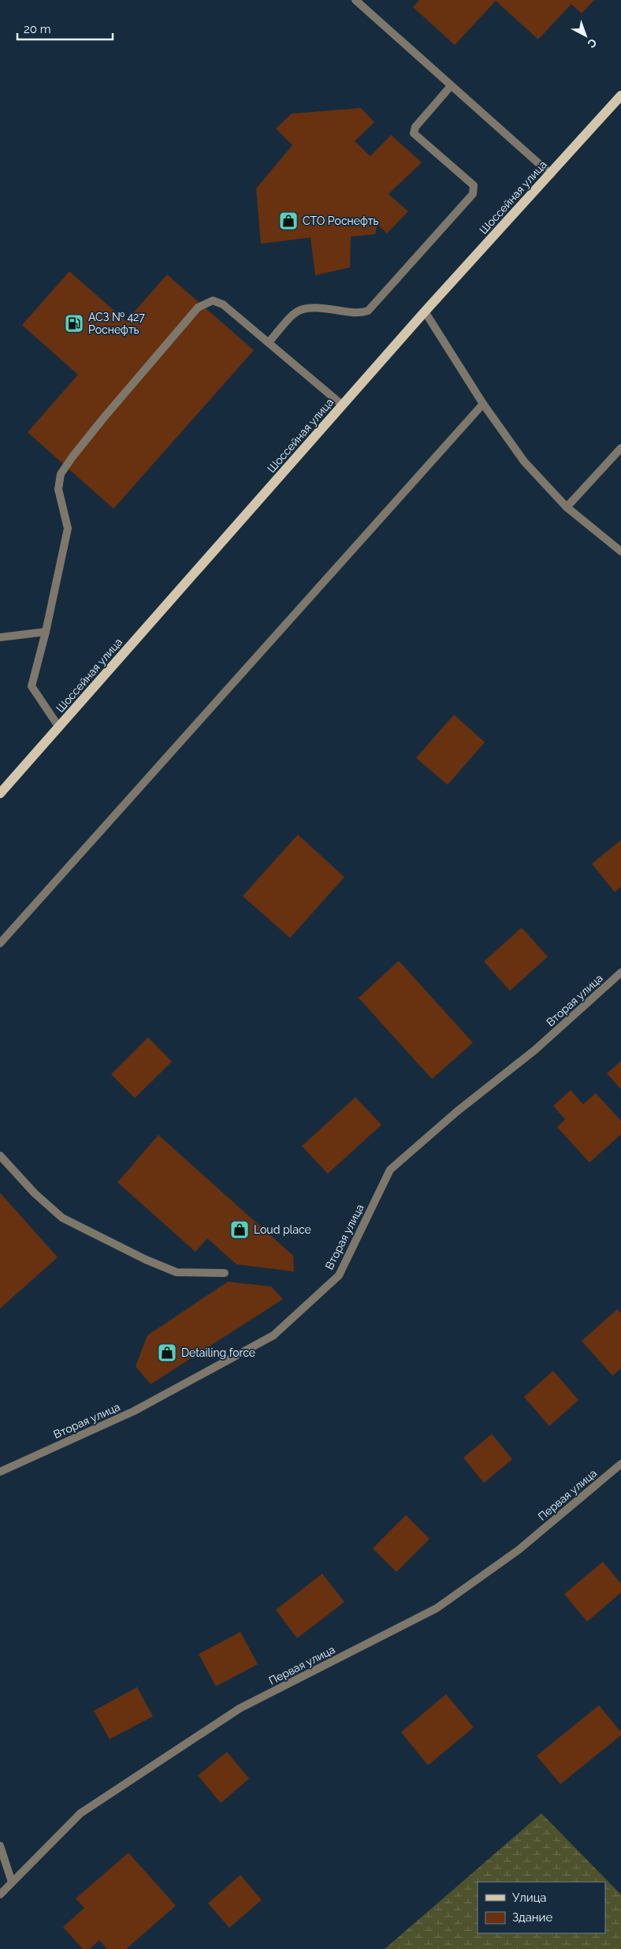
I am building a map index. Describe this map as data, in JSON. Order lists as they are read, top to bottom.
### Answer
{
  "streets": {
    "main road": ["Шоссейная улица"],
    "street": ["Вторая улица", "Первая улица"]
  },
  "places": {
    "shop": ["СТО Роснефть", "Loud place", "Detailing force"],
    "fuel station": ["АСЗ № 427 Роснефть"]
  },
  "legend": ["Улица", "Здание"],
  "scale_bar": "20 m",
  "north": "bottom right"
}
